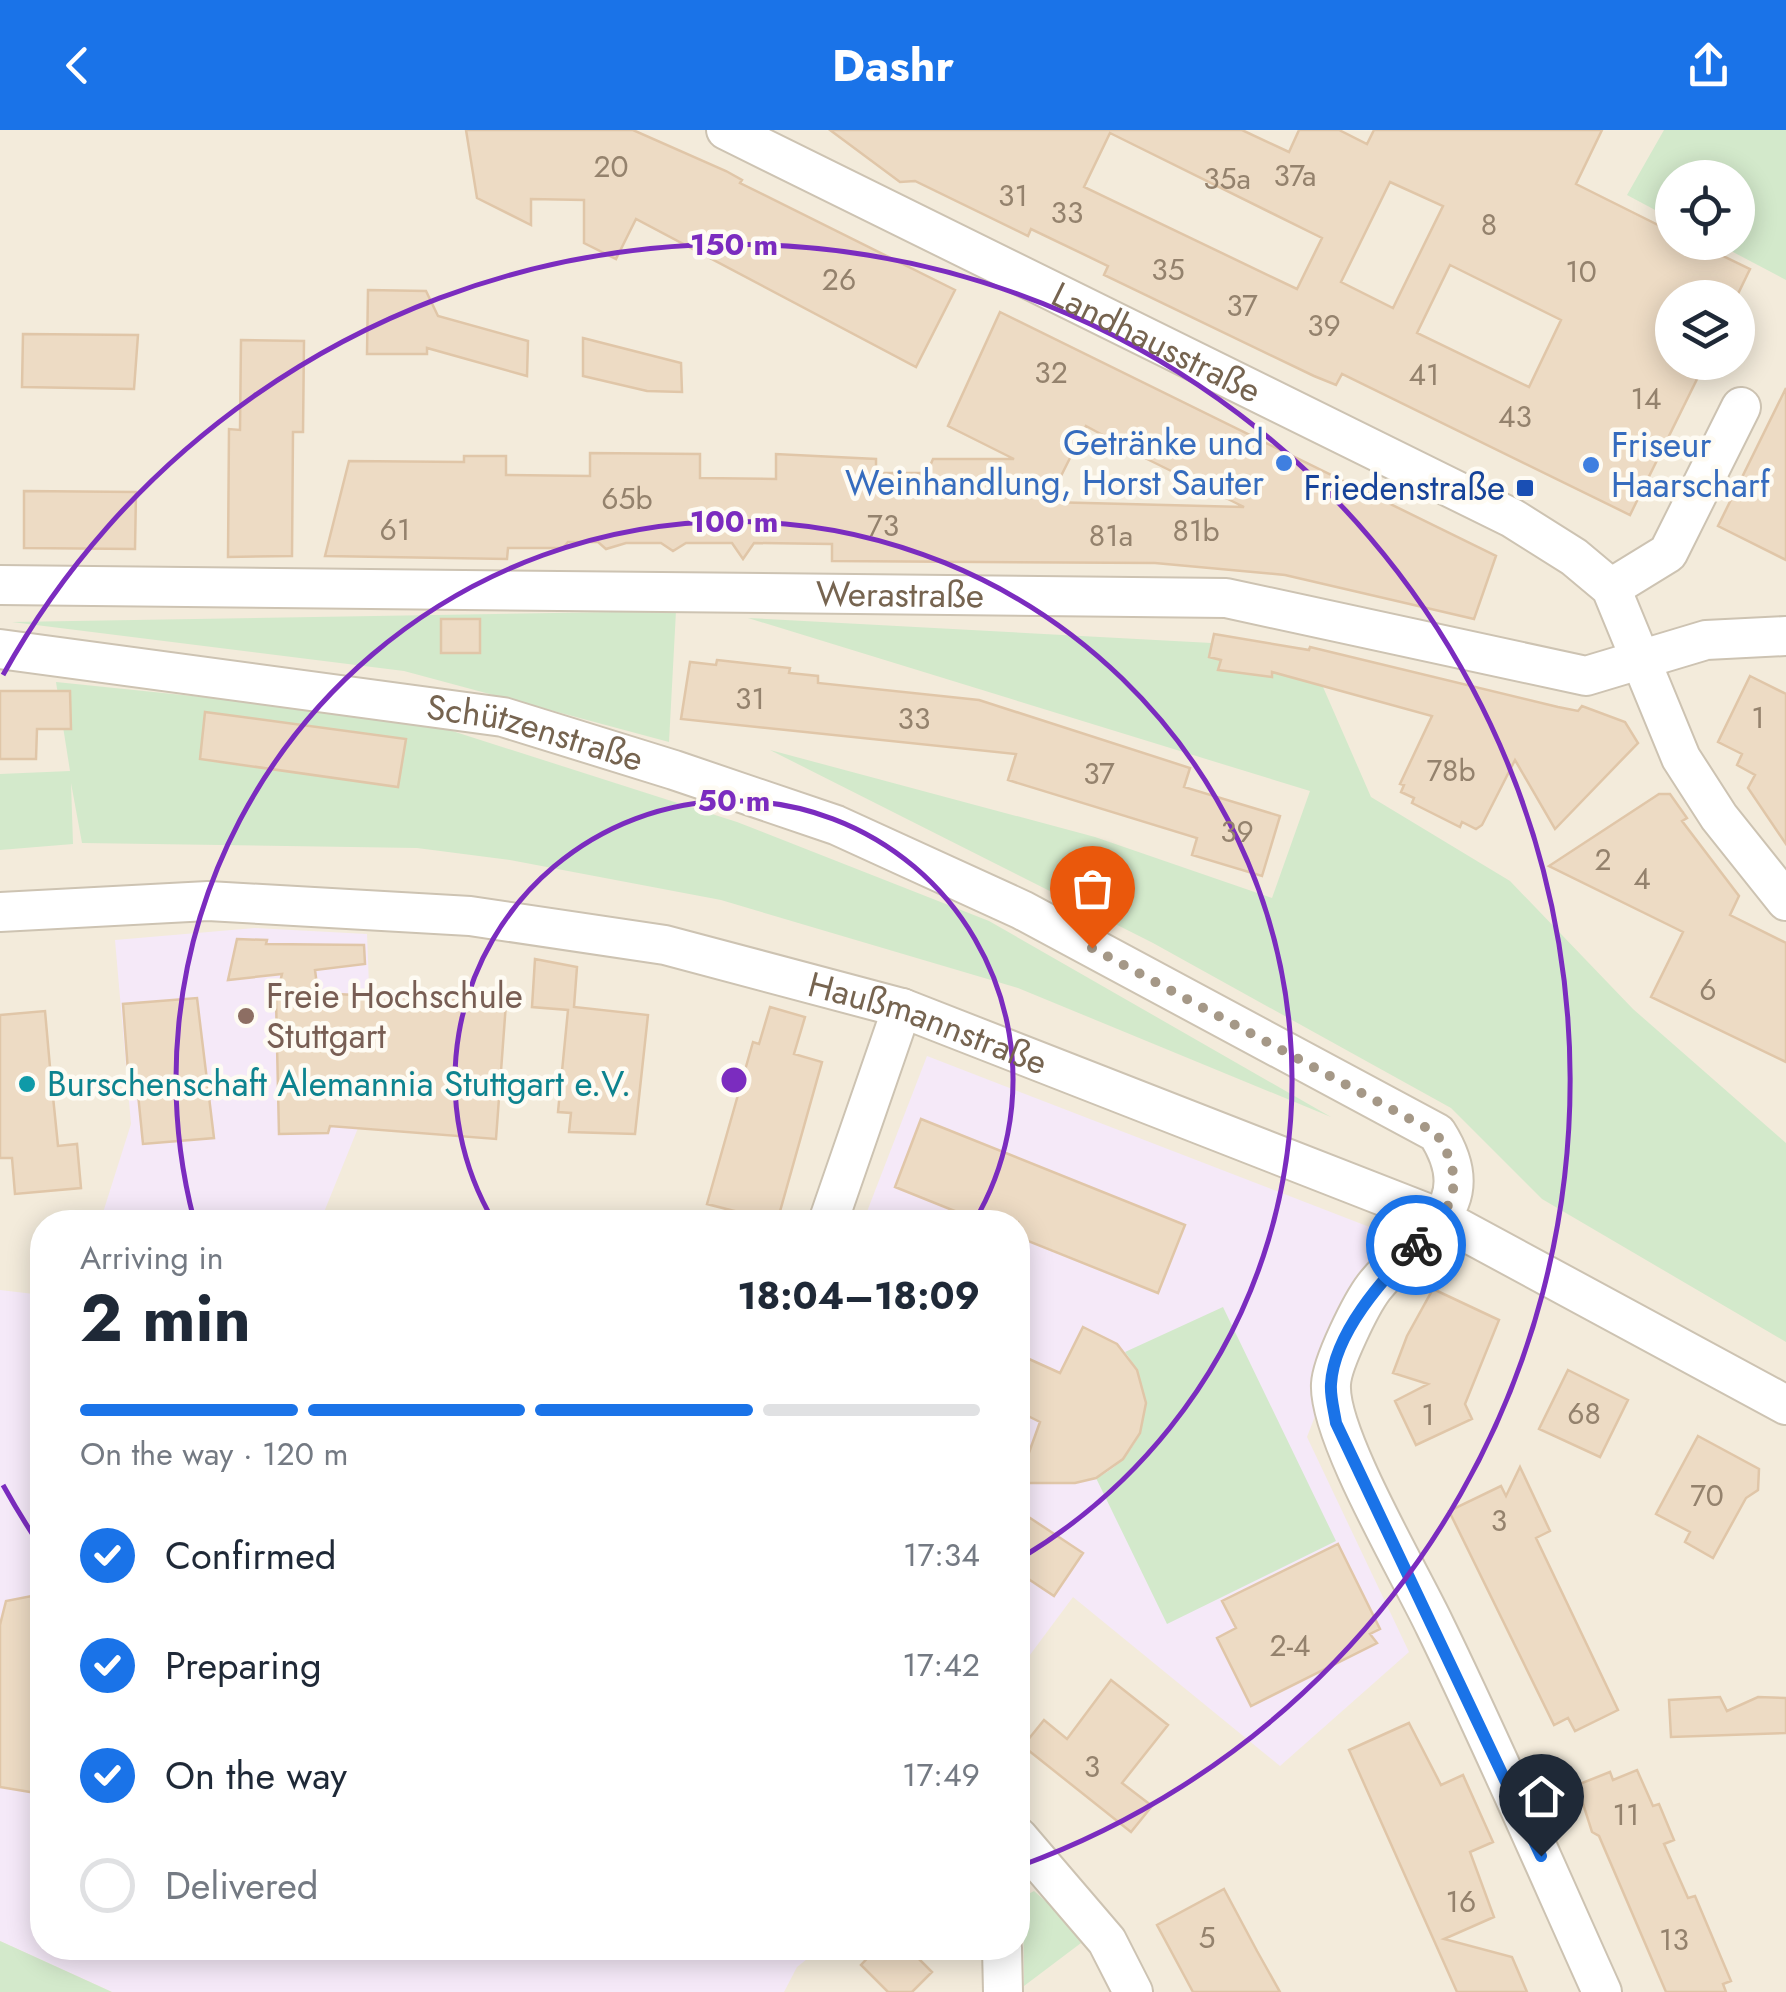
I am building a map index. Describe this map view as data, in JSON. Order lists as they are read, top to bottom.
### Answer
{
  "streets": {
    "street": [
      "Landhausstraße",
      "Werastraße",
      "Schützenstraße",
      "Haußmannstraße"
    ]
  },
  "crossings": [
    ["Landhausstraße", "Werastraße"],
    ["Schützenstraße", "Haußmannstraße"]
  ],
  "places": {
    "other": [
      "Getränke und Weinhandlung, Horst Sauter",
      "Friseur Haarscharf",
      "Freie Hochschule Stuttgart",
      "Burschenschaft Alemannia Stuttgart e.V."
    ],
    "transit": ["Friedenstraße"]
  },
  "house_numbers": [
    "20",
    "37a",
    "35a",
    "31",
    "33",
    "8",
    "35",
    "10",
    "26",
    "37",
    "39",
    "32",
    "41",
    "14",
    "43",
    "65b",
    "73",
    "61",
    "81b",
    "81a",
    "31",
    "1",
    "33",
    "78b",
    "37",
    "39",
    "2",
    "4",
    "6",
    "68",
    "1",
    "70",
    "3",
    "2-4",
    "3",
    "11",
    "16",
    "5",
    "13"
  ],
  "page": {
    "header": "Dashr",
    "heading": ["2 min", "Arriving in", "18:04–18:09"],
    "bar": "On the way · 120 m",
    "list": [
      ["Confirmed", "17:34"],
      ["Preparing", "17:42"],
      ["On the way", "17:49"],
      "Delivered"
    ]
  },
  "rings": ["150 m", "100 m", "50 m"]
}
